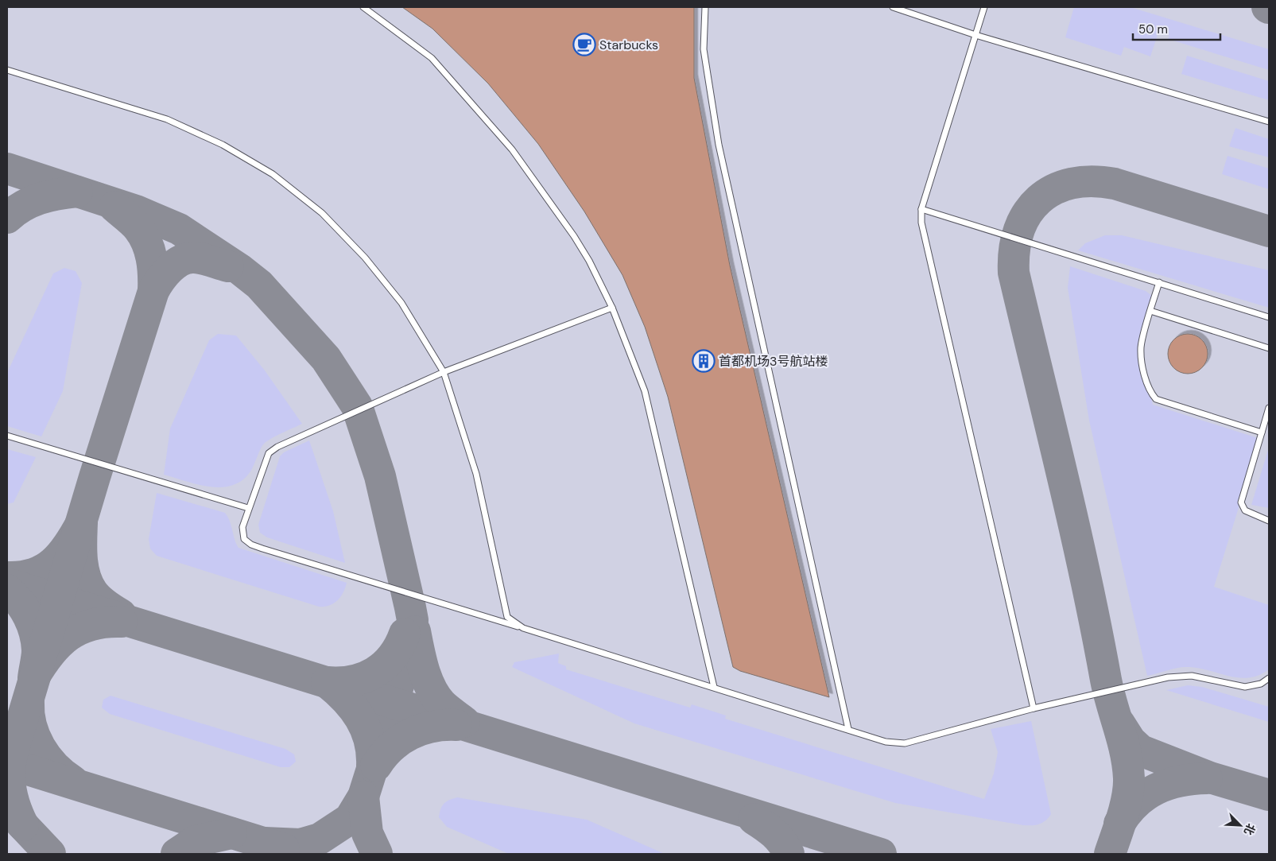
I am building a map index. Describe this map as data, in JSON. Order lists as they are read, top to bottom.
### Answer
{
  "places": {
    "cafe": ["Starbucks"],
    "building": ["首都机场3号航站楼"]
  },
  "scale_bar": "50 m",
  "north": "bottom right"
}
